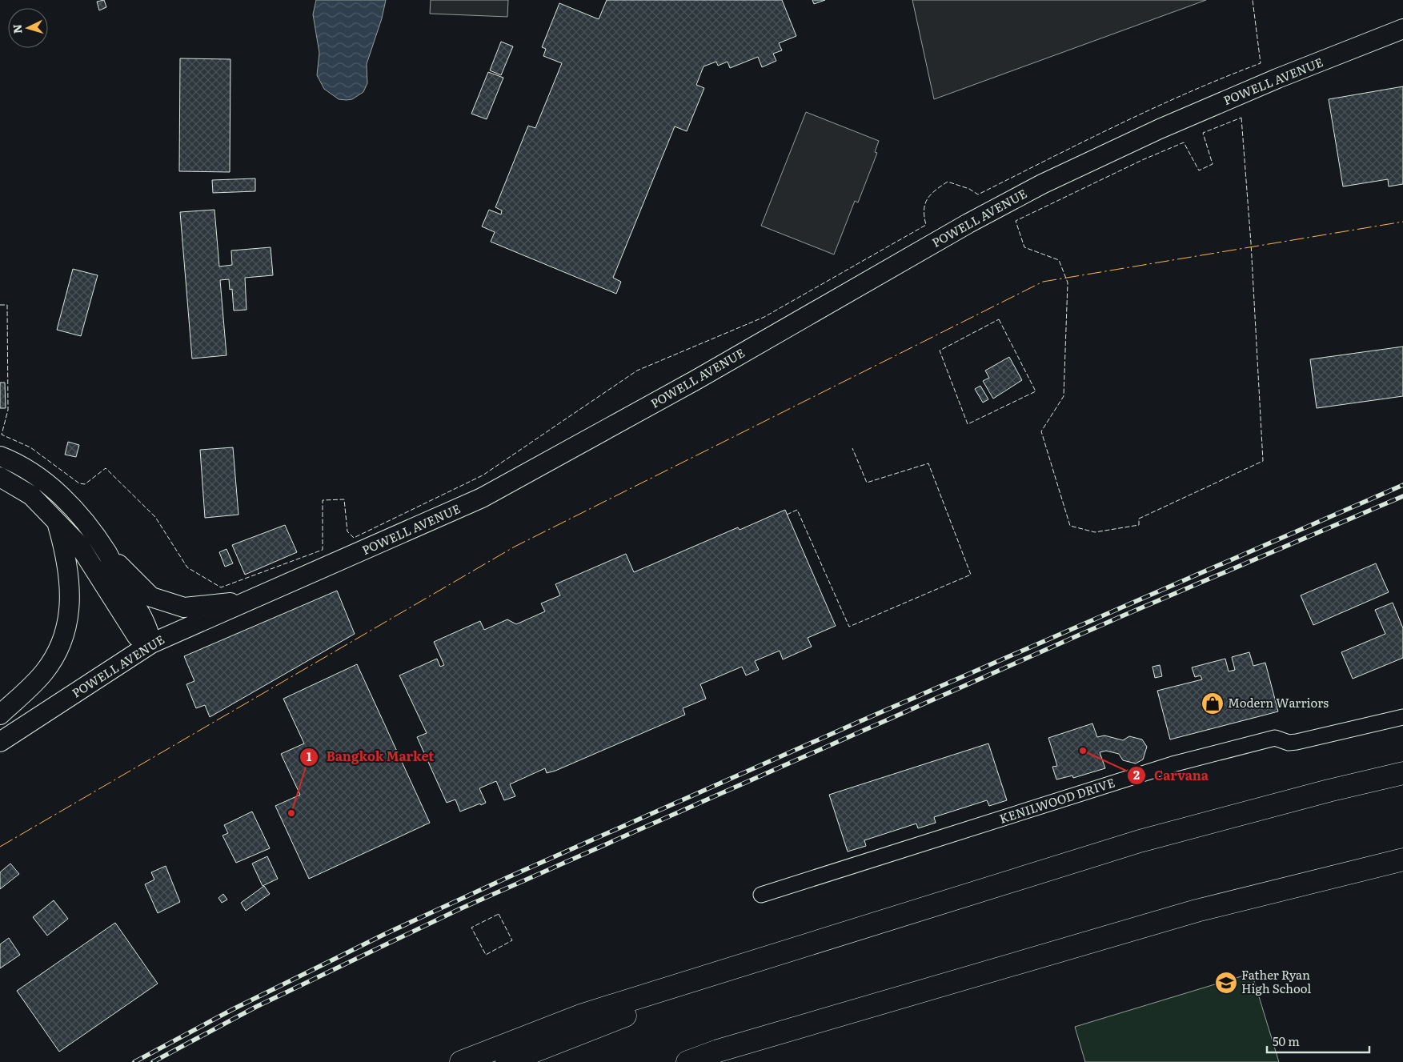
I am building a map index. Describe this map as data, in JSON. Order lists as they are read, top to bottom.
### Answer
{
  "streets": {
    "main road": ["POWELL AVENUE"],
    "street": ["KENILWOOD DRIVE"]
  },
  "places": {
    "shop": ["Modern Warriors"],
    "other": ["Carvana", "Bangkok Market"],
    "school or university": ["Father Ryan High School"]
  },
  "scale_bar": "50 m",
  "north": "left"
}
